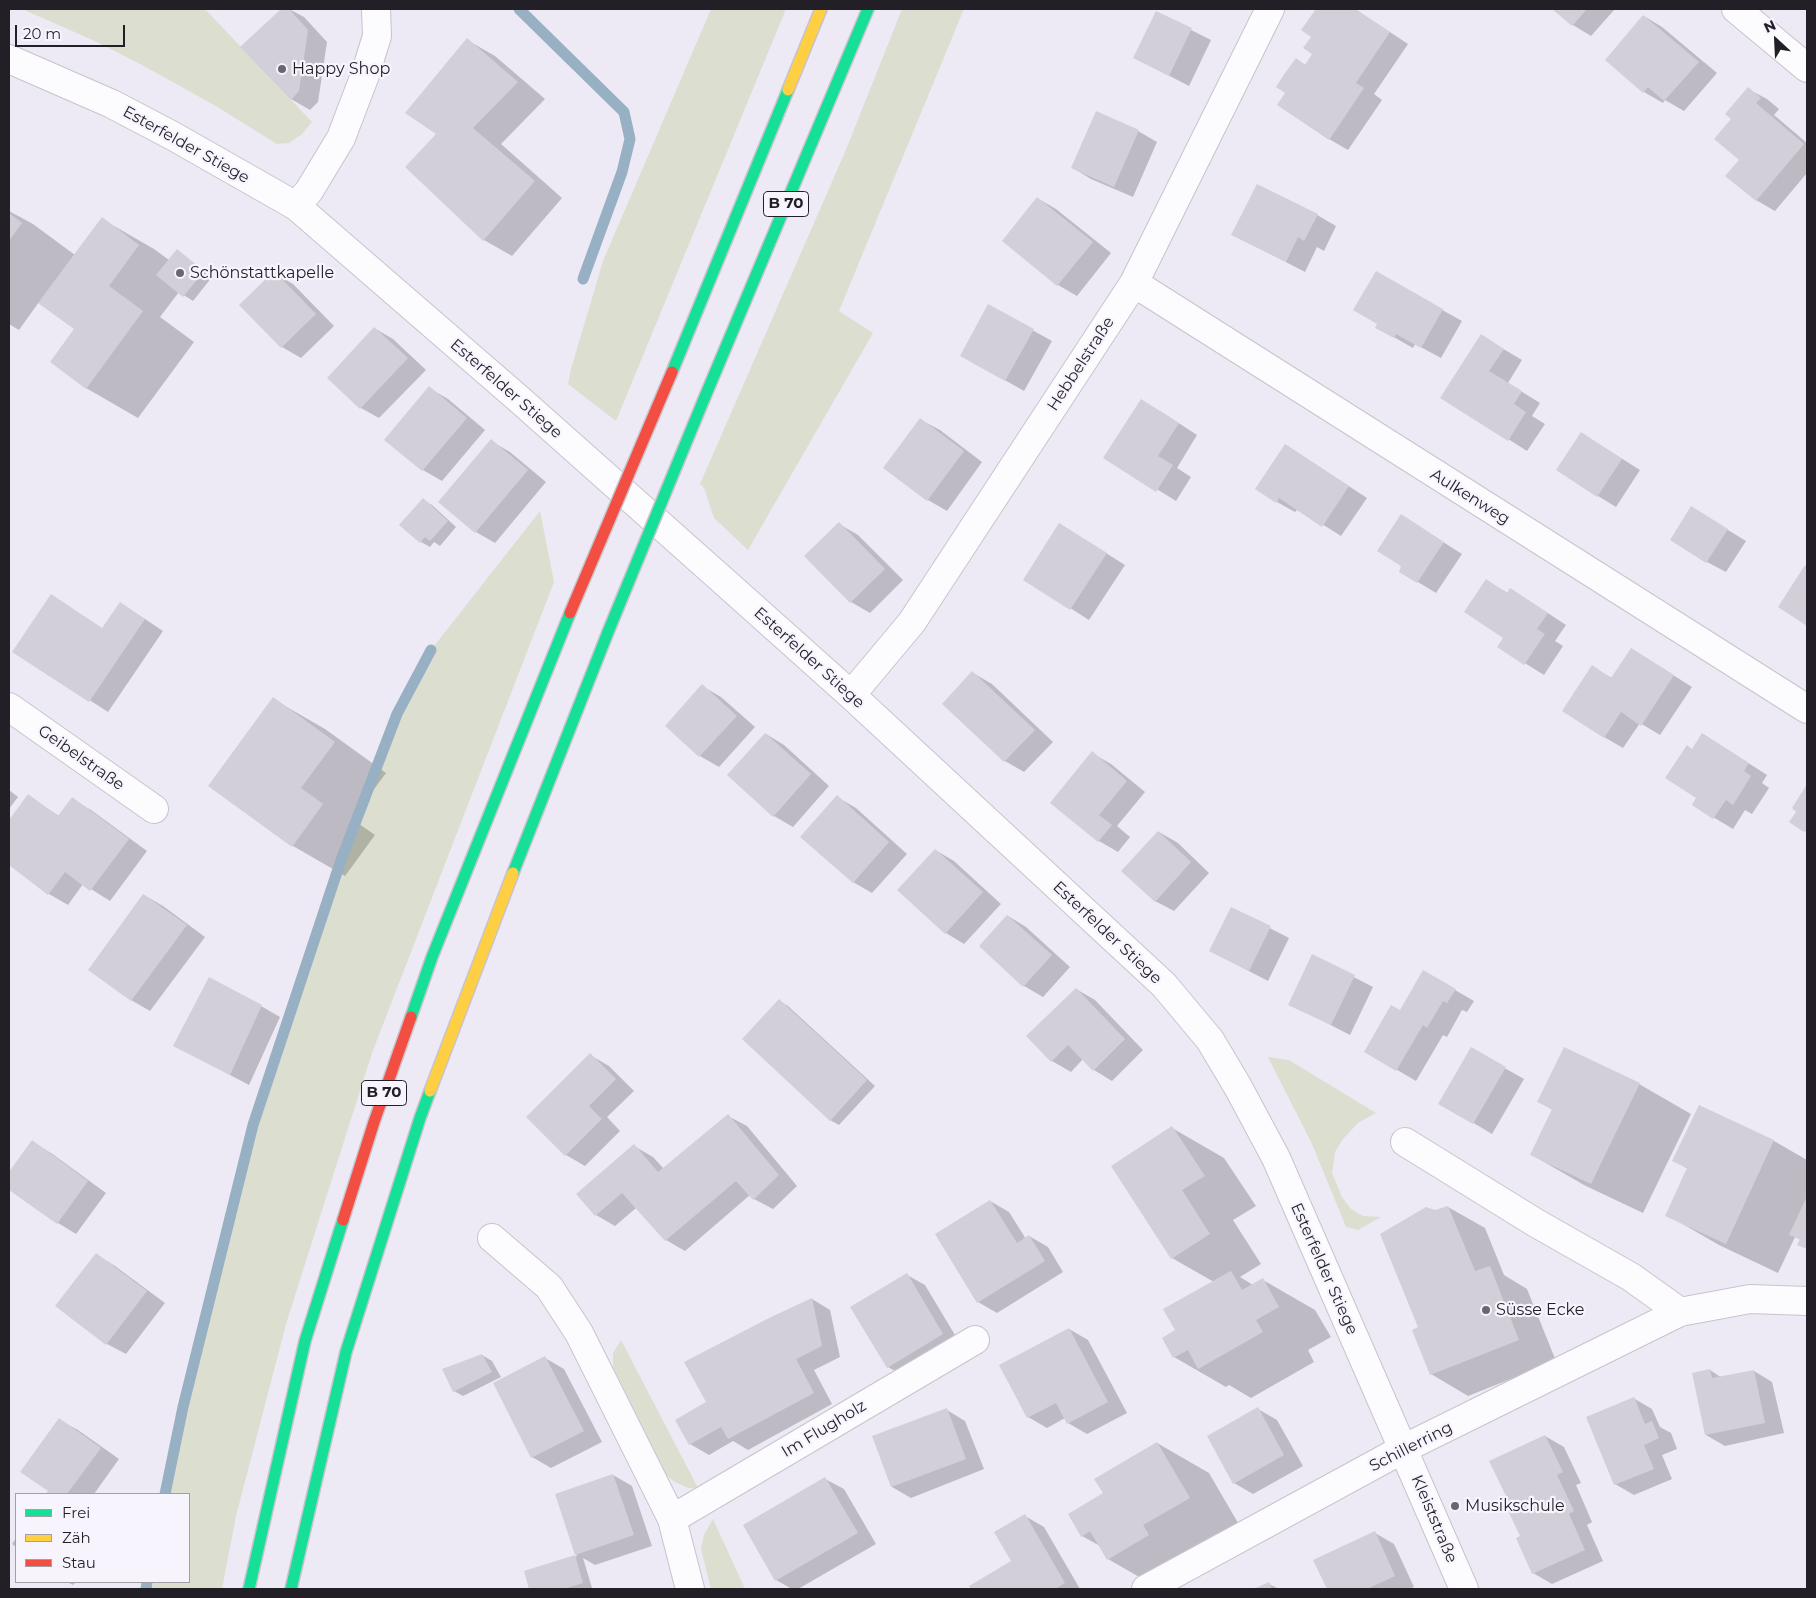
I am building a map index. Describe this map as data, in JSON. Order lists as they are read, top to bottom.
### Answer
{
  "streets": {
    "highway": ["B 70"],
    "street": [
      "Esterfelder Stiege",
      "Hebbelstraße",
      "Aulkenweg",
      "Geibelstraße",
      "Im Flugholz",
      "Schillerring",
      "Kleiststraße"
    ]
  },
  "crossings": [
    ["Esterfelder Stiege", "Hebbelstraße"],
    ["Esterfelder Stiege", "Schillerring"],
    ["Esterfelder Stiege", "Kleiststraße"],
    ["Hebbelstraße", "Aulkenweg"],
    ["Schillerring", "Kleiststraße"]
  ],
  "places": [
    "Happy Shop",
    "Schönstattkapelle",
    "Süsse Ecke",
    "Musikschule"
  ],
  "legend": ["Frei", "Zäh", "Stau"],
  "scale_bar": "20 m",
  "north": "top left"
}
